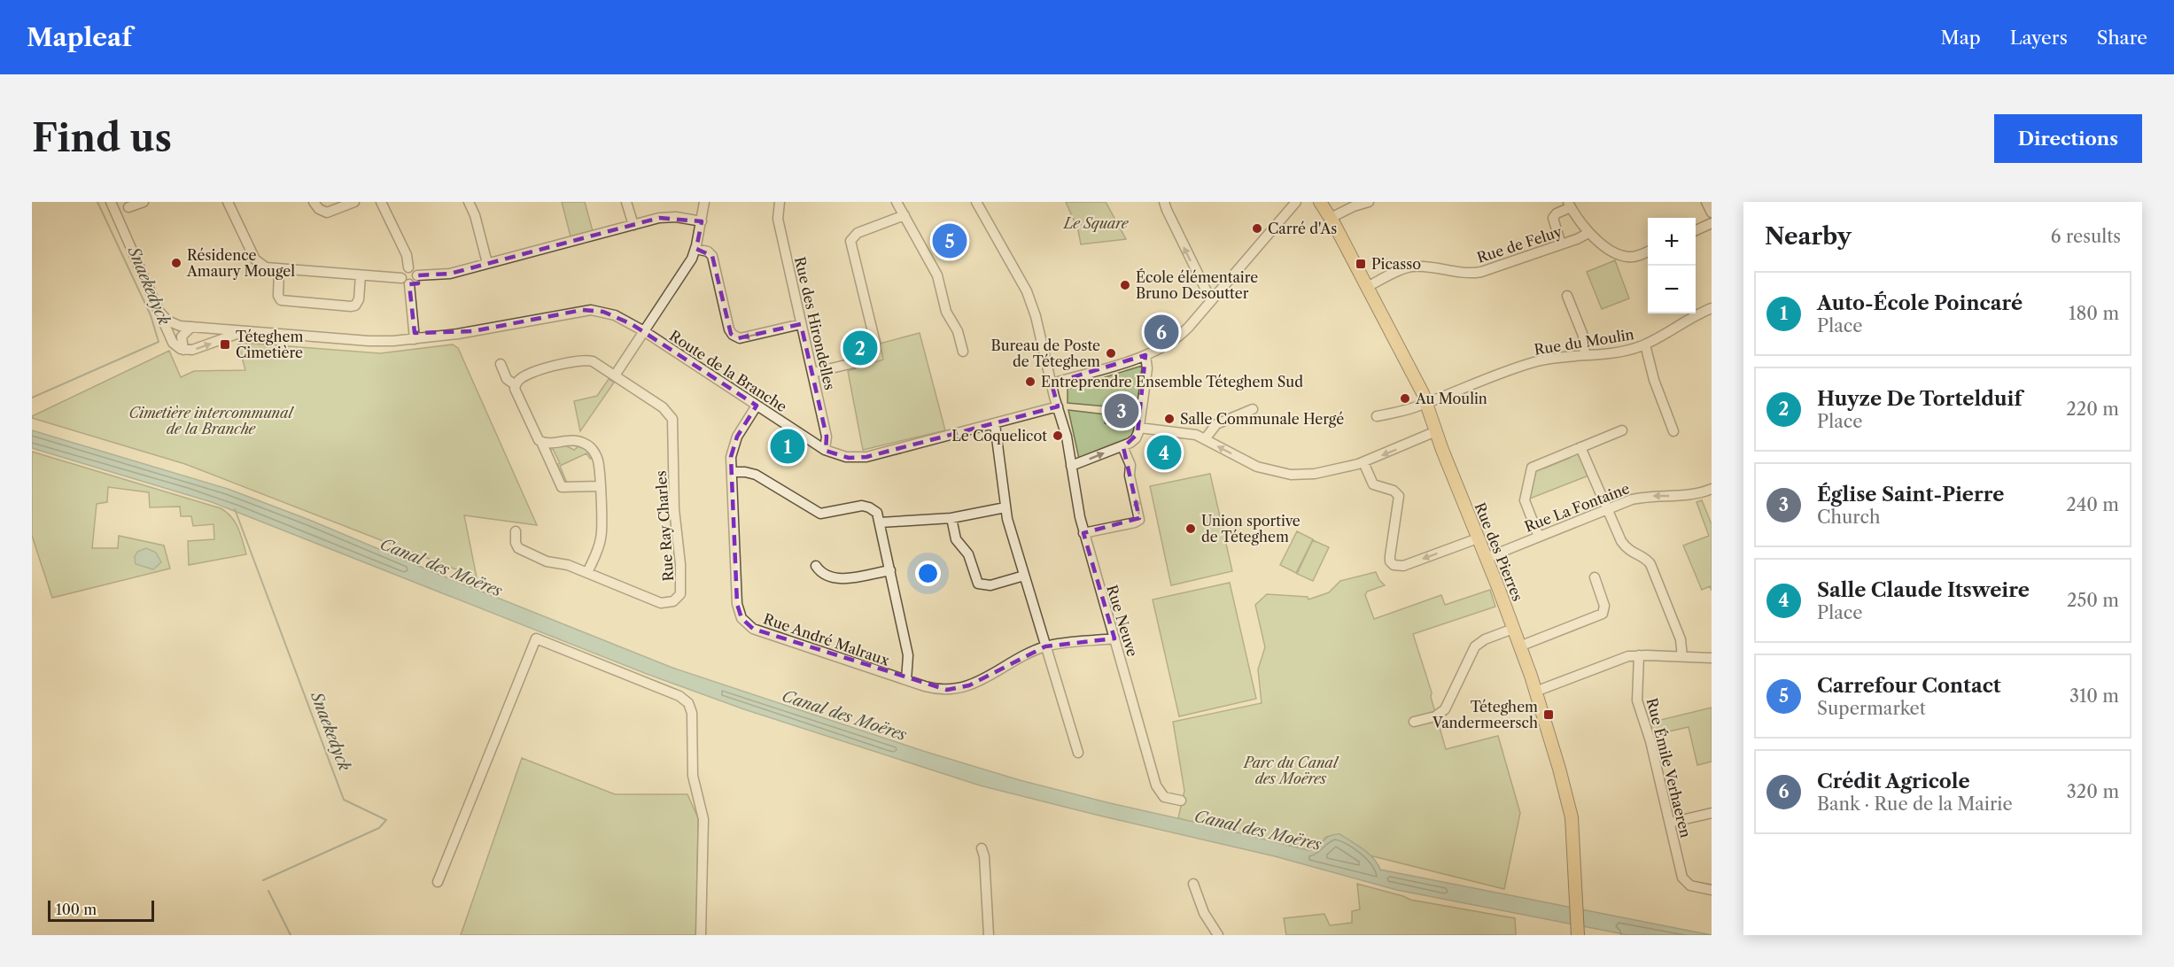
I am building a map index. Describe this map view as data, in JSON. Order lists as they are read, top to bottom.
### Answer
{
  "streets": {
    "main road": ["Rue des Pierres"],
    "street": [
      "Rue de Feluy",
      "Rue des Hirondelles",
      "Rue du Moulin",
      "Route de la Branche",
      "Rue La Fontaine",
      "Rue Ray Charles",
      "Rue Neuve",
      "Rue André Malraux",
      "Rue Émile Verhaeren"
    ]
  },
  "crossings": [
    ["Rue de Feluy", "Rue des Pierres"],
    ["Rue des Hirondelles", "Route de la Branche"],
    ["Rue du Moulin", "Rue des Pierres"],
    ["Route de la Branche", "Rue Neuve"],
    ["Route de la Branche", "Rue André Malraux"],
    ["Rue La Fontaine", "Rue des Pierres"],
    ["Rue Neuve", "Rue André Malraux"]
  ],
  "water": ["Snaekedyck", "Canal des Moëres"],
  "parks": ["Le Square", "Cimetière intercommunal de la Branche", "Parc du Canal des Moëres"],
  "places": {
    "other": [
      "Carré d'As",
      "Résidence Amaury Mougel",
      "École élémentaire Bruno Desoutter",
      "Bureau de Poste de Téteghem",
      "Entreprendre Ensemble Téteghem Sud",
      "Au Moulin",
      "Salle Communale Hergé",
      "Le Coquelicot",
      "Union sportive de Téteghem"
    ],
    "transit": ["Picasso", "Téteghem Cimetière", "Téteghem Vandermeersch"]
  },
  "scale_bar": "100 m",
  "page": {
    "header": "Mapleaf",
    "nav": ["Map", "Layers", "Share"],
    "buttons": "Directions",
    "title": "Find us",
    "heading": ["Nearby", "6 results"],
    "map_buttons": ["+", "−"],
    "pins": [
      "5",
      "6",
      "2",
      "3",
      "1",
      "4"
    ],
    "list": [
      {
        "mark": "1",
        "name": "Auto-École Poincaré",
        "note": "Place",
        "value": "180 m"
      },
      {
        "mark": "2",
        "name": "Huyze De Tortelduif",
        "note": "Place",
        "value": "220 m"
      },
      {
        "mark": "3",
        "name": "Église Saint-Pierre",
        "note": "Church",
        "value": "240 m"
      },
      {
        "mark": "4",
        "name": "Salle Claude Itsweire",
        "note": "Place",
        "value": "250 m"
      },
      {
        "mark": "5",
        "name": "Carrefour Contact",
        "note": "Supermarket",
        "value": "310 m"
      },
      {
        "mark": "6",
        "name": "Crédit Agricole",
        "note": "Bank · Rue de la Mairie",
        "value": "320 m"
      }
    ],
    "scale": "100 m"
  }
}
